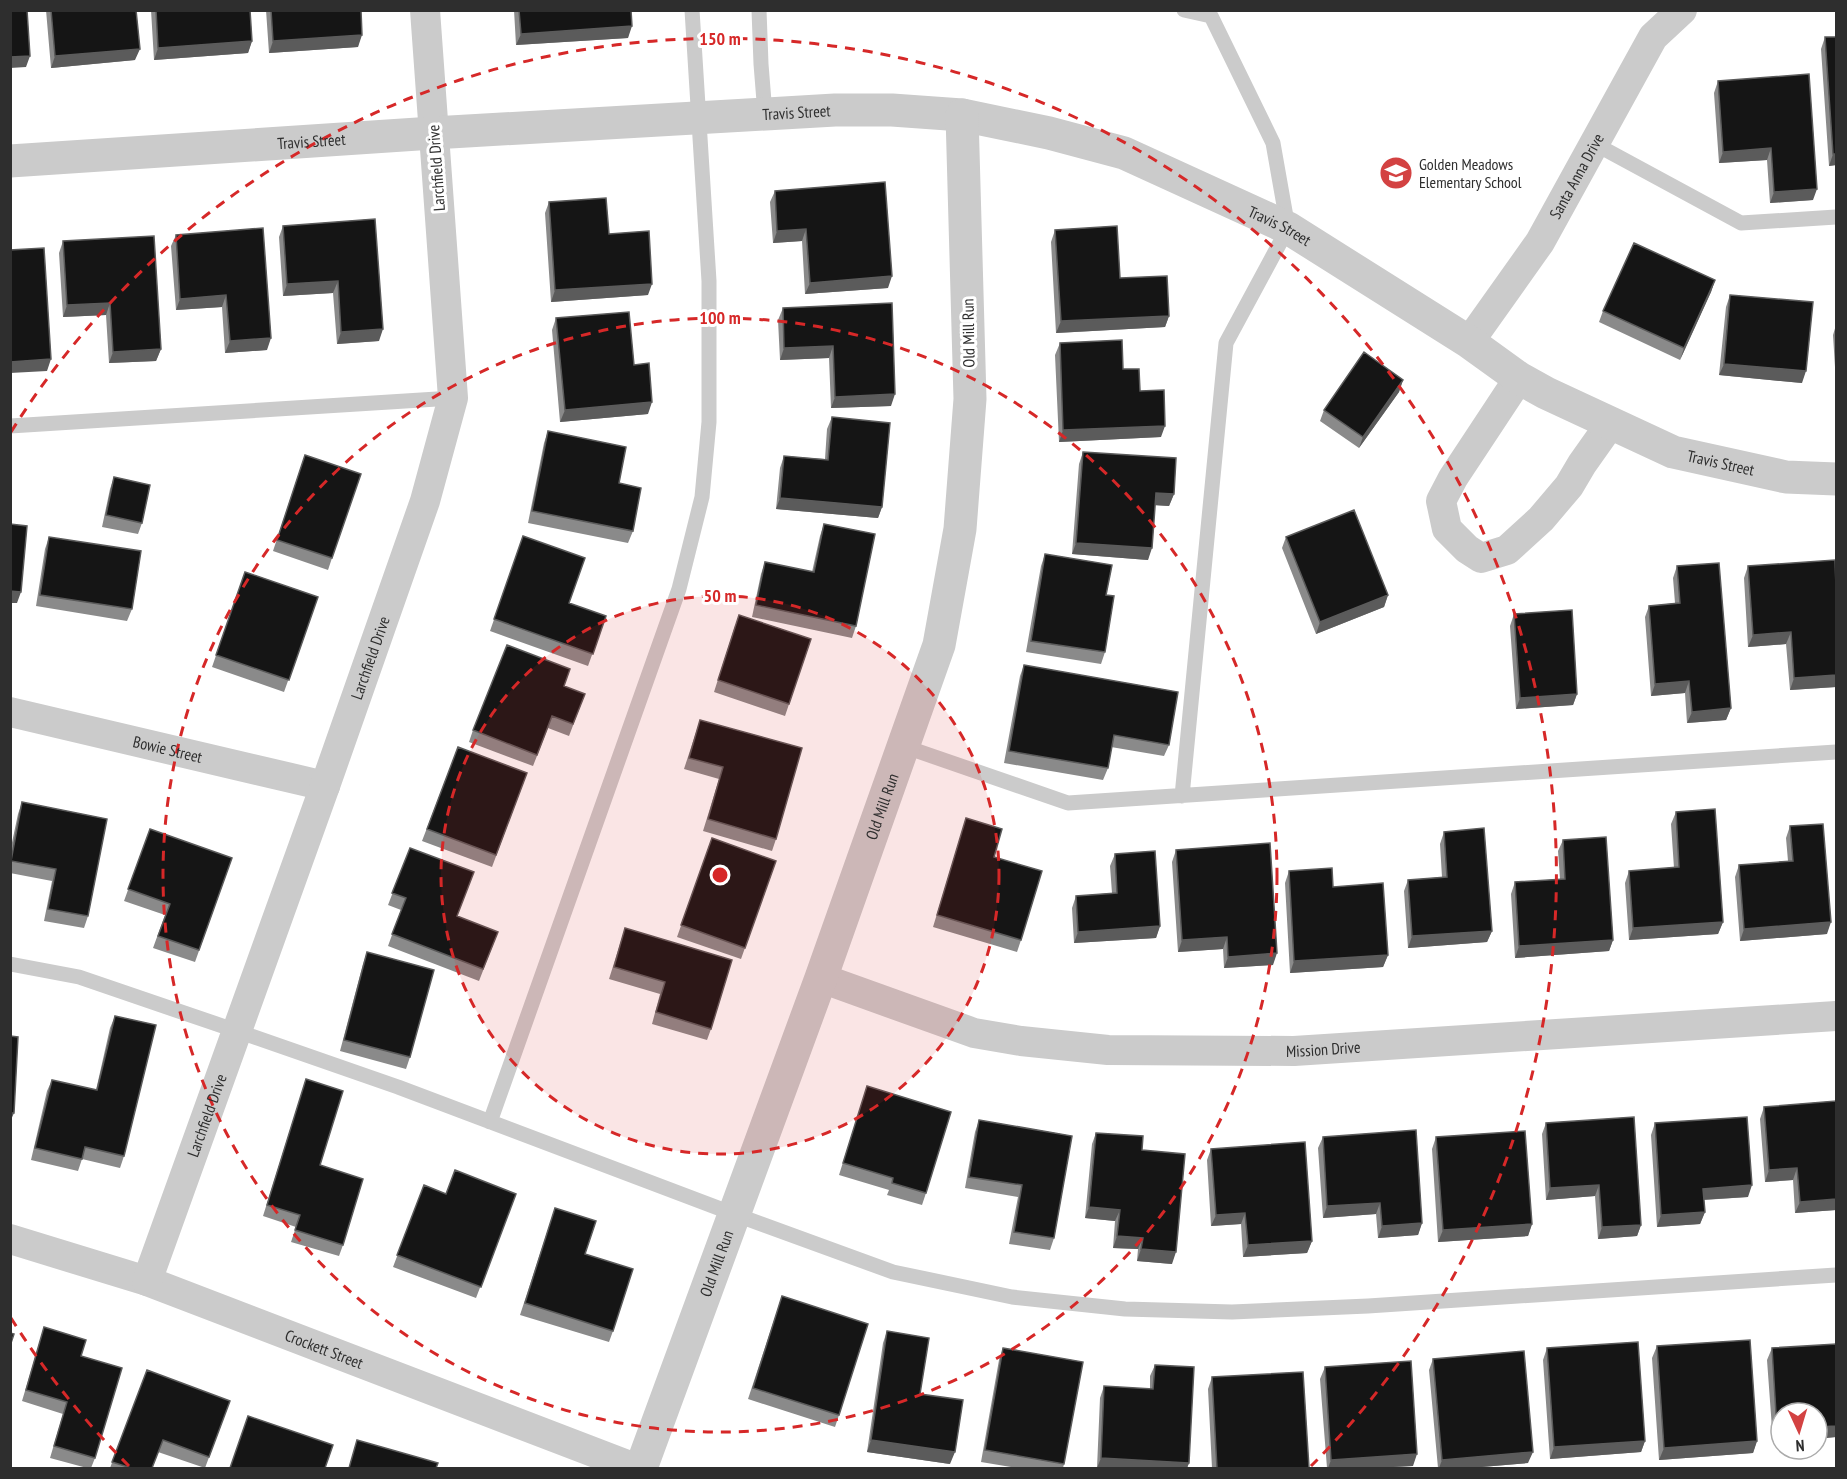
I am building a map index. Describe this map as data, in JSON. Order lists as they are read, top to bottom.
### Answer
{
  "streets": {
    "street": [
      "Travis Street",
      "Larchfield Drive",
      "Santa Anna Drive",
      "Old Mill Run",
      "Bowie Street",
      "Mission Drive",
      "Crockett Street"
    ]
  },
  "crossings": [
    ["Travis Street", "Larchfield Drive"],
    ["Travis Street", "Santa Anna Drive"],
    ["Travis Street", "Old Mill Run"],
    ["Larchfield Drive", "Bowie Street"],
    ["Larchfield Drive", "Crockett Street"],
    ["Old Mill Run", "Mission Drive"]
  ],
  "places": {
    "school or university": ["Golden Meadows Elementary School"]
  },
  "north": "bottom",
  "rings": ["150 m", "100 m", "50 m"]
}
